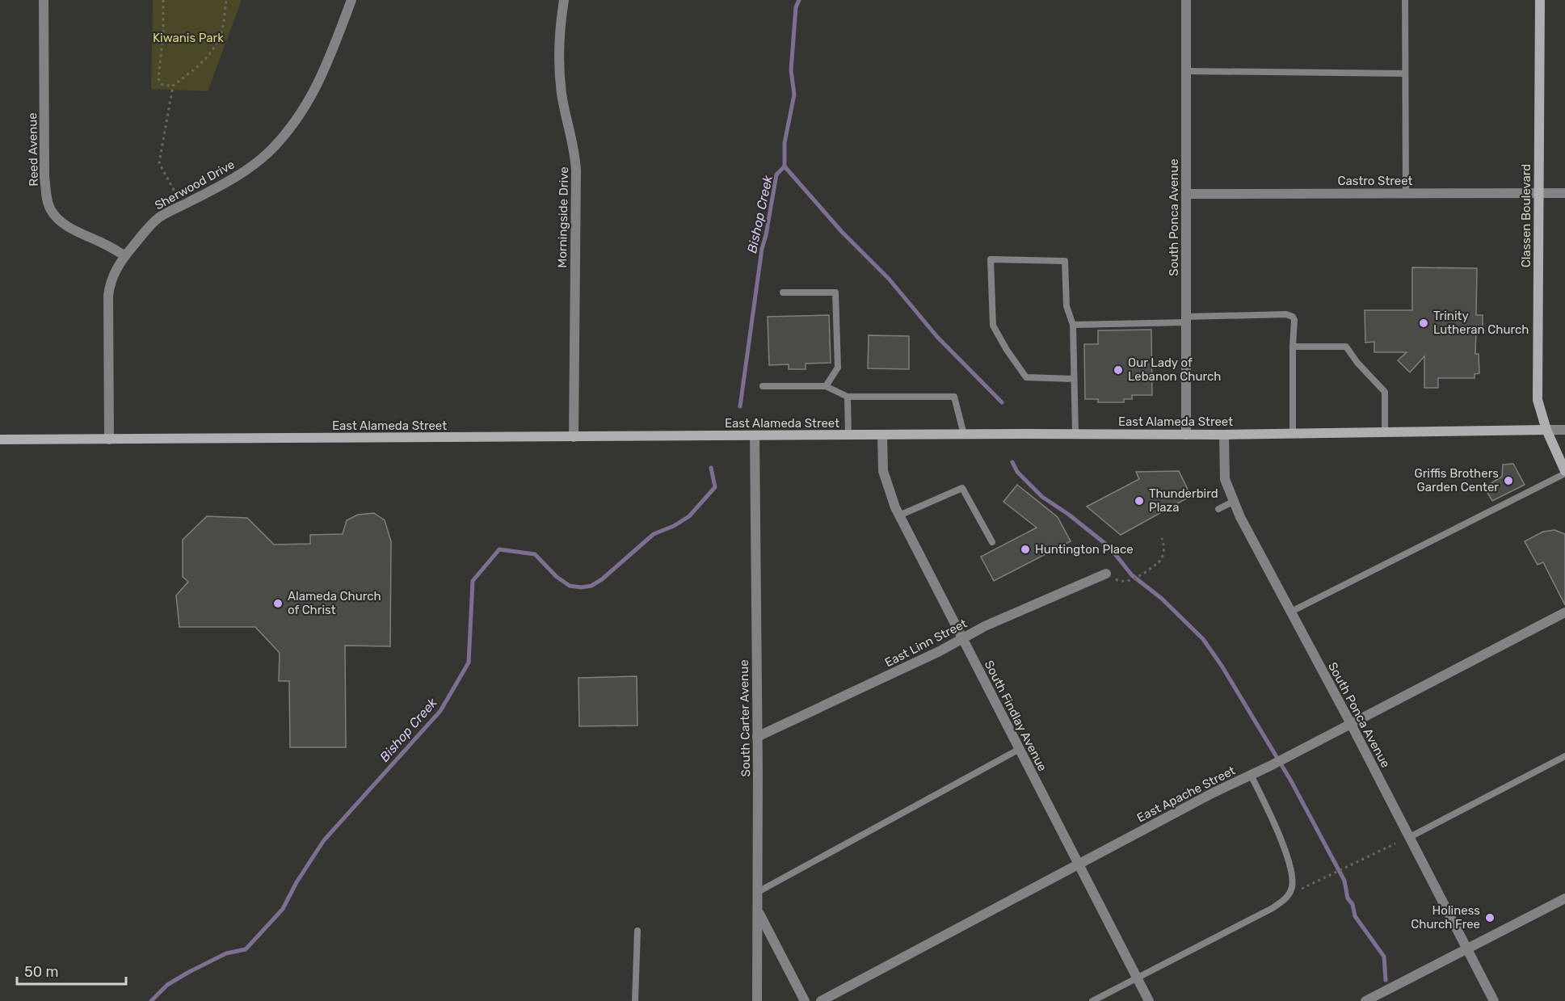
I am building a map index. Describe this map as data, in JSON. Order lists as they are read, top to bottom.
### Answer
{
  "streets": {
    "main road": ["Classen Boulevard", "East Alameda Street"],
    "street": [
      "Reed Avenue",
      "Castro Street",
      "Sherwood Drive",
      "Morningside Drive",
      "South Ponca Avenue",
      "East Linn Street",
      "South Findlay Avenue",
      "South Carter Avenue",
      "East Apache Street"
    ]
  },
  "crossings": [
    ["Reed Avenue", "Sherwood Drive"],
    ["Castro Street", "Classen Boulevard"],
    ["Castro Street", "South Ponca Avenue"],
    ["Sherwood Drive", "East Alameda Street"],
    ["Classen Boulevard", "East Alameda Street"],
    ["Morningside Drive", "East Alameda Street"],
    ["South Ponca Avenue", "East Alameda Street"],
    ["South Ponca Avenue", "East Apache Street"],
    ["East Alameda Street", "South Findlay Avenue"],
    ["East Alameda Street", "South Carter Avenue"],
    ["East Linn Street", "South Findlay Avenue"],
    ["East Linn Street", "South Carter Avenue"],
    ["South Findlay Avenue", "East Apache Street"]
  ],
  "water": ["Bishop Creek"],
  "parks": ["Kiwanis Park"],
  "places": [
    "Trinity Lutheran Church",
    "Our Lady of Lebanon Church",
    "Griffis Brothers Garden Center",
    "Thunderbird Plaza",
    "Huntington Place",
    "Alameda Church of Christ",
    "Holiness Church Free"
  ],
  "scale_bar": "50 m"
}
